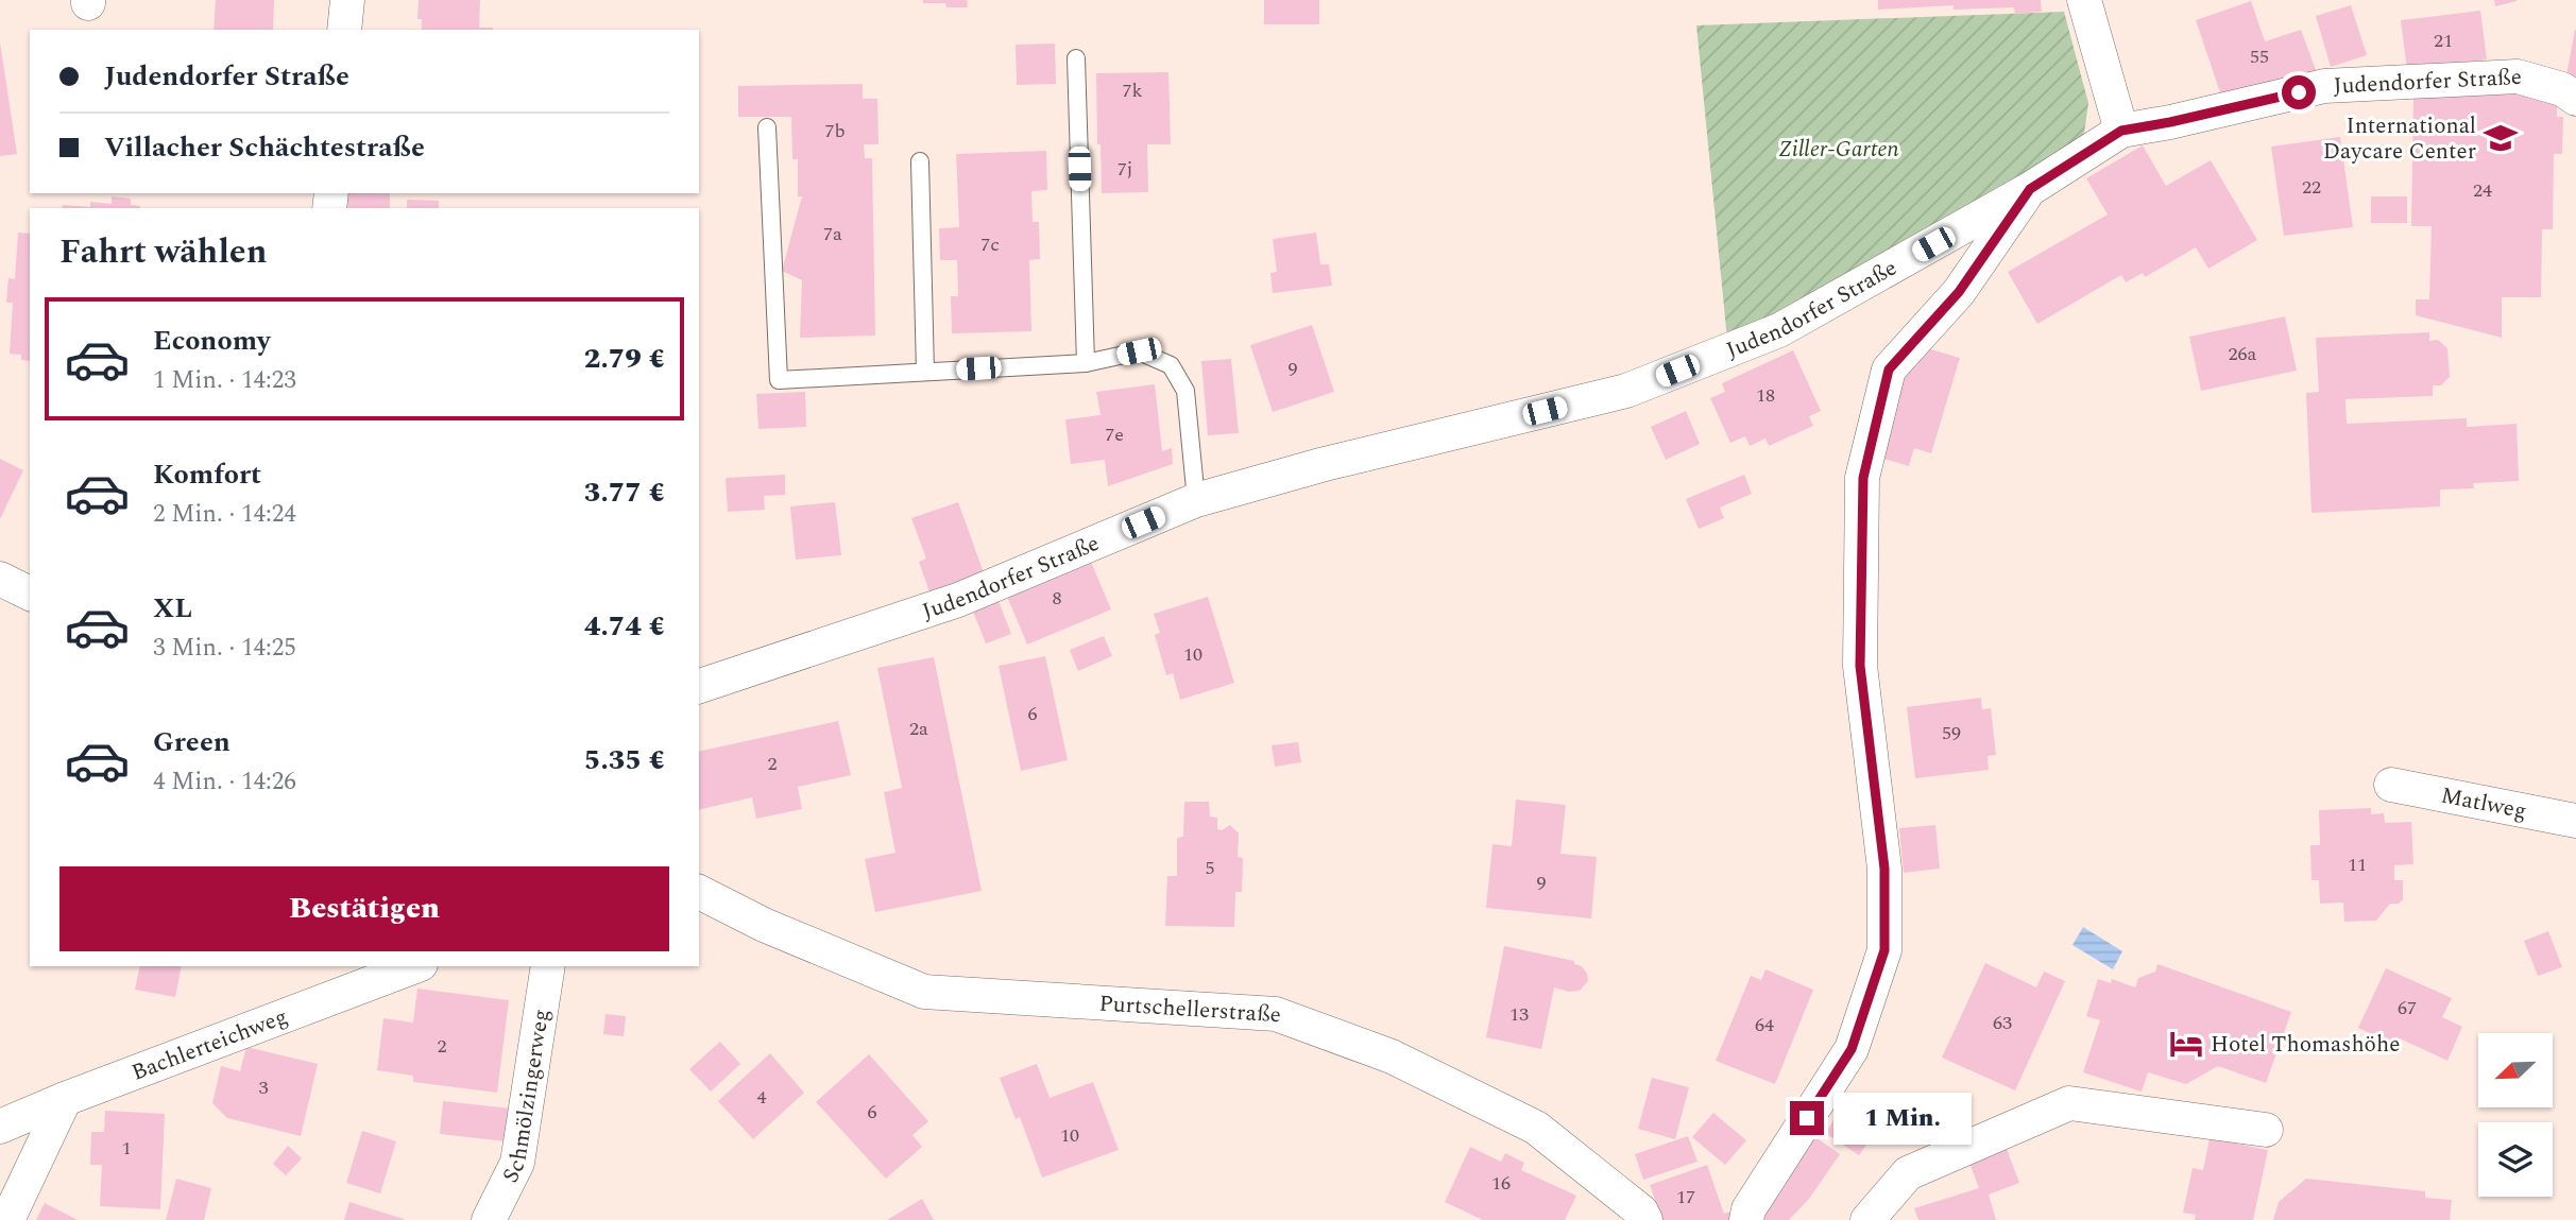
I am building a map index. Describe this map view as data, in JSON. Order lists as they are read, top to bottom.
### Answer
{
  "streets": {
    "street": [
      "Judendorfer Straße",
      "Matlweg",
      "Purtschellerstraße",
      "Bachlerteichweg",
      "Schmölzingerweg"
    ]
  },
  "parks": ["Ziller-Garten"],
  "places": {
    "school or university": ["International Daycare Center"],
    "hotel": ["Hotel Thomashöhe"]
  },
  "house_numbers": [
    "21",
    "55",
    "7k",
    "7b",
    "7j",
    "22",
    "24",
    "7a",
    "7c",
    "26a",
    "9",
    "18",
    "7e",
    "8",
    "10",
    "6",
    "2a",
    "59",
    "2",
    "11",
    "5",
    "9",
    "67",
    "13",
    "63",
    "64",
    "2",
    "3",
    "4",
    "6",
    "10",
    "1",
    "16",
    "17"
  ],
  "north": "bottom left",
  "page": {
    "banner": ["Judendorfer Straße", "Villacher Schächtestraße"],
    "heading": "Fahrt wählen",
    "list": [
      {
        "name": "Economy",
        "note": "1 Min. · 14:23",
        "value": "2.79 €"
      },
      {
        "name": "Komfort",
        "note": "2 Min. · 14:24",
        "value": "3.77 €"
      },
      {
        "name": "XL",
        "note": "3 Min. · 14:25",
        "value": "4.74 €"
      },
      {
        "name": "Green",
        "note": "4 Min. · 14:26",
        "value": "5.35 €"
      }
    ],
    "buttons": "Bestätigen",
    "bubble": "1 Min."
  }
}
